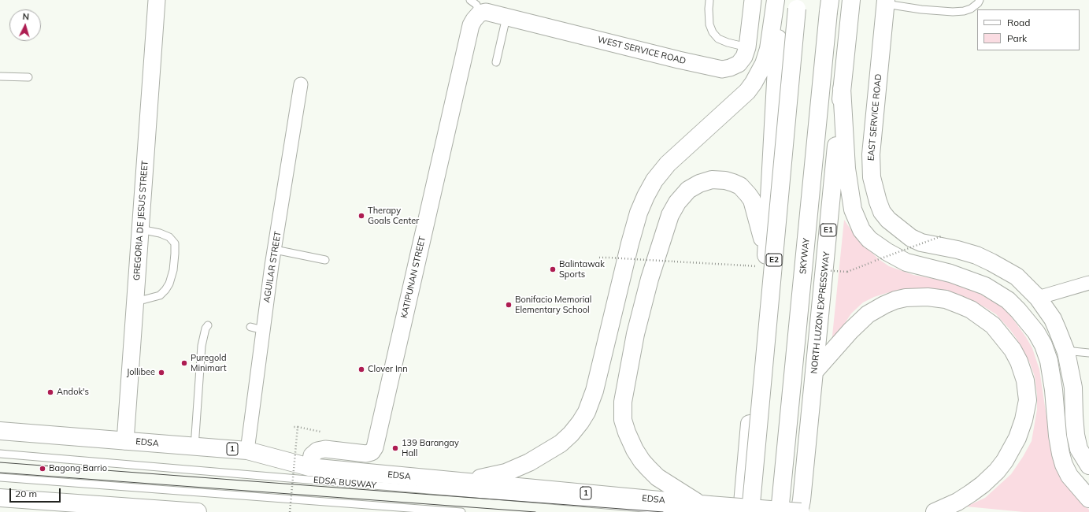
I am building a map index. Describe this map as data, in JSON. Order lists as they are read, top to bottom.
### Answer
{
  "streets": {
    "main road": [
      "EAST SERVICE ROAD",
      "E1",
      "SKYWAY",
      "E2",
      "NORTH LUZON EXPRESSWAY",
      "EDSA",
      "1"
    ],
    "street": [
      "WEST SERVICE ROAD",
      "GREGORIA DE JESUS STREET",
      "AGUILAR STREET",
      "KATIPUNAN STREET"
    ],
    "lane": ["EDSA BUSWAY"]
  },
  "crossings": [
    ["WEST SERVICE ROAD", "KATIPUNAN STREET"],
    ["GREGORIA DE JESUS STREET", "EDSA"],
    ["AGUILAR STREET", "EDSA"],
    ["KATIPUNAN STREET", "EDSA"],
    ["NORTH LUZON EXPRESSWAY", "EDSA"],
    ["EDSA", "EDSA BUSWAY"]
  ],
  "places": [
    "Therapy Goals Center",
    "Balintawak Sports",
    "Bonifacio Memorial Elementary School",
    "Puregold Minimart",
    "Clover Inn",
    "Jollibee",
    "Andok's",
    "139 Barangay Hall",
    "Bagong Barrio"
  ],
  "legend": ["Road", "Park"],
  "scale_bar": "20 m",
  "north": "top"
}
